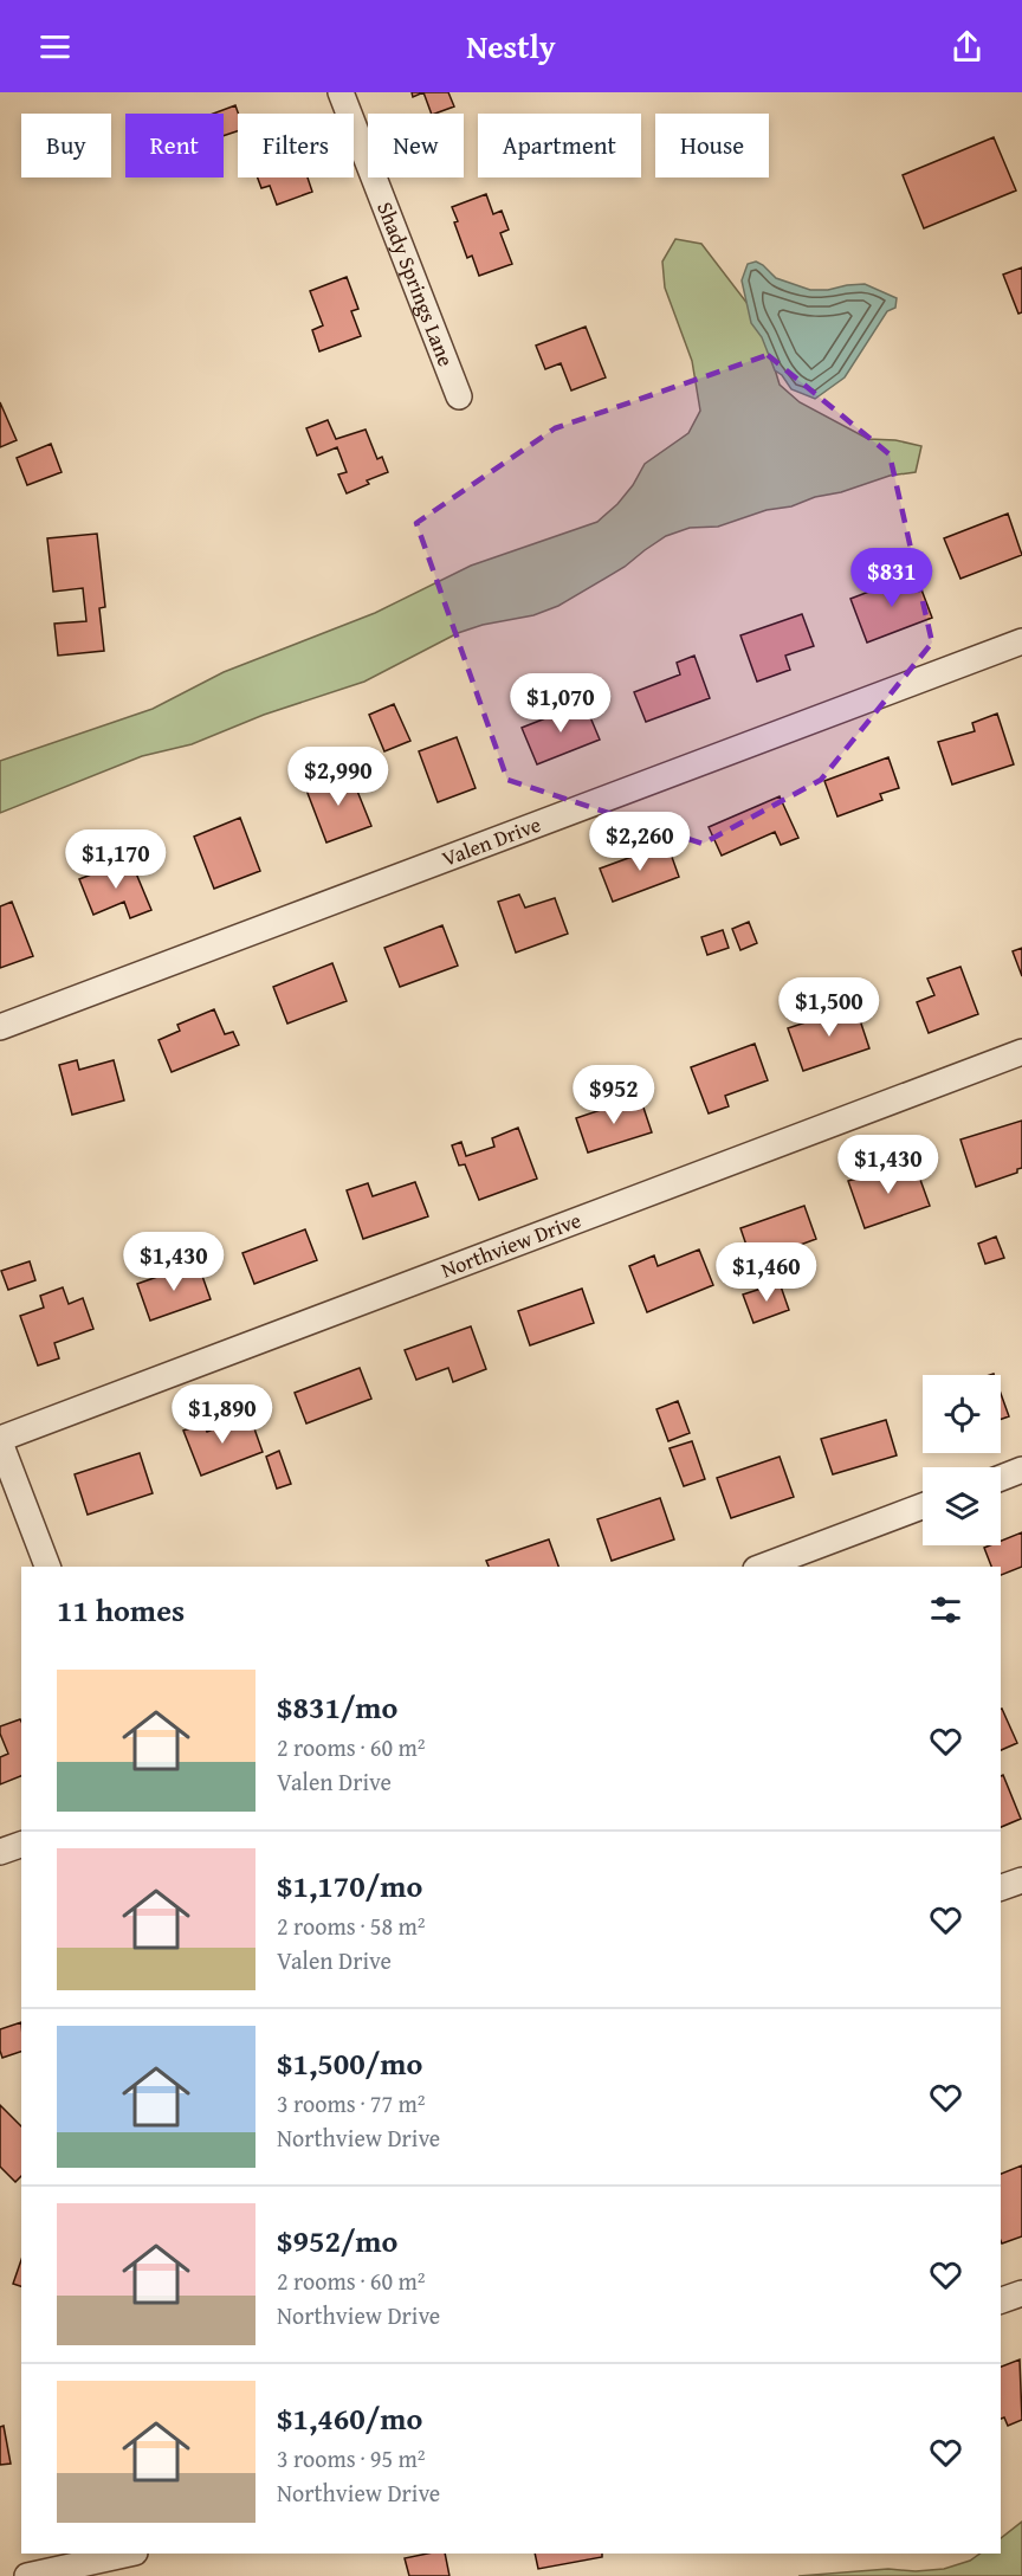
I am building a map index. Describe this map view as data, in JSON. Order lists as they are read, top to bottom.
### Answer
{
  "streets": {
    "street": ["Shady Springs Lane", "Valen Drive", "Northview Drive"]
  },
  "page": {
    "header": "Nestly",
    "chip": [
      "Buy",
      "Rent",
      "Filters",
      "New",
      "Apartment",
      "House"
    ],
    "price": [
      "$831",
      "$1,070",
      "$2,990",
      "$2,260",
      "$1,170",
      "$1,500",
      "$952",
      "$1,430",
      "$1,430",
      "$1,460",
      "$1,890"
    ],
    "heading": "11 homes",
    "list": [
      {
        "name": "$831/mo",
        "note": "2 rooms · 60 m² · Valen Drive"
      },
      {
        "name": "$1,170/mo",
        "note": "2 rooms · 58 m² · Valen Drive"
      },
      {
        "name": "$1,500/mo",
        "note": "3 rooms · 77 m² · Northview Drive"
      },
      {
        "name": "$952/mo",
        "note": "2 rooms · 60 m² · Northview Drive"
      },
      {
        "name": "$1,460/mo",
        "note": "3 rooms · 95 m² · Northview Drive"
      }
    ]
  }
}
